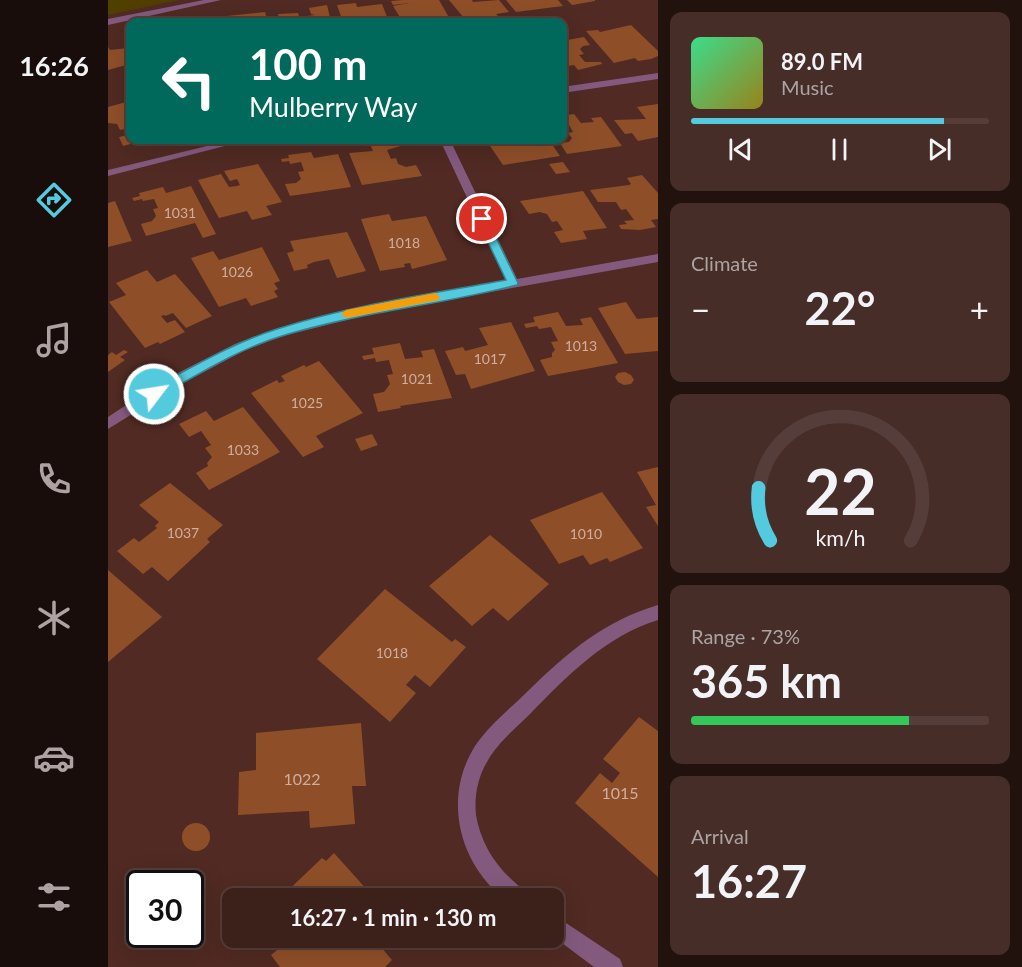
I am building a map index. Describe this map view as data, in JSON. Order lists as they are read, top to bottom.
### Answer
{
  "house_numbers": [
    "1031",
    "1018",
    "1026",
    "1013",
    "1017",
    "1021",
    "1025",
    "1033",
    "1037",
    "1010",
    "1018",
    "1022",
    "1015"
  ],
  "page": {
    "tabs": "16:26",
    "turn": ["100 m", "Mulberry Way"],
    "song": ["89.0 FM", "Music"],
    "tile": [
      "Climate",
      ["Range · 73%", "365 km"],
      ["Arrival", "16:27"]
    ],
    "heat": ["−", "22°", "+"],
    "limit": "30",
    "trip": "16:27 · 1 min · 130 m",
    "gauge": ["22", "km/h"]
  }
}
